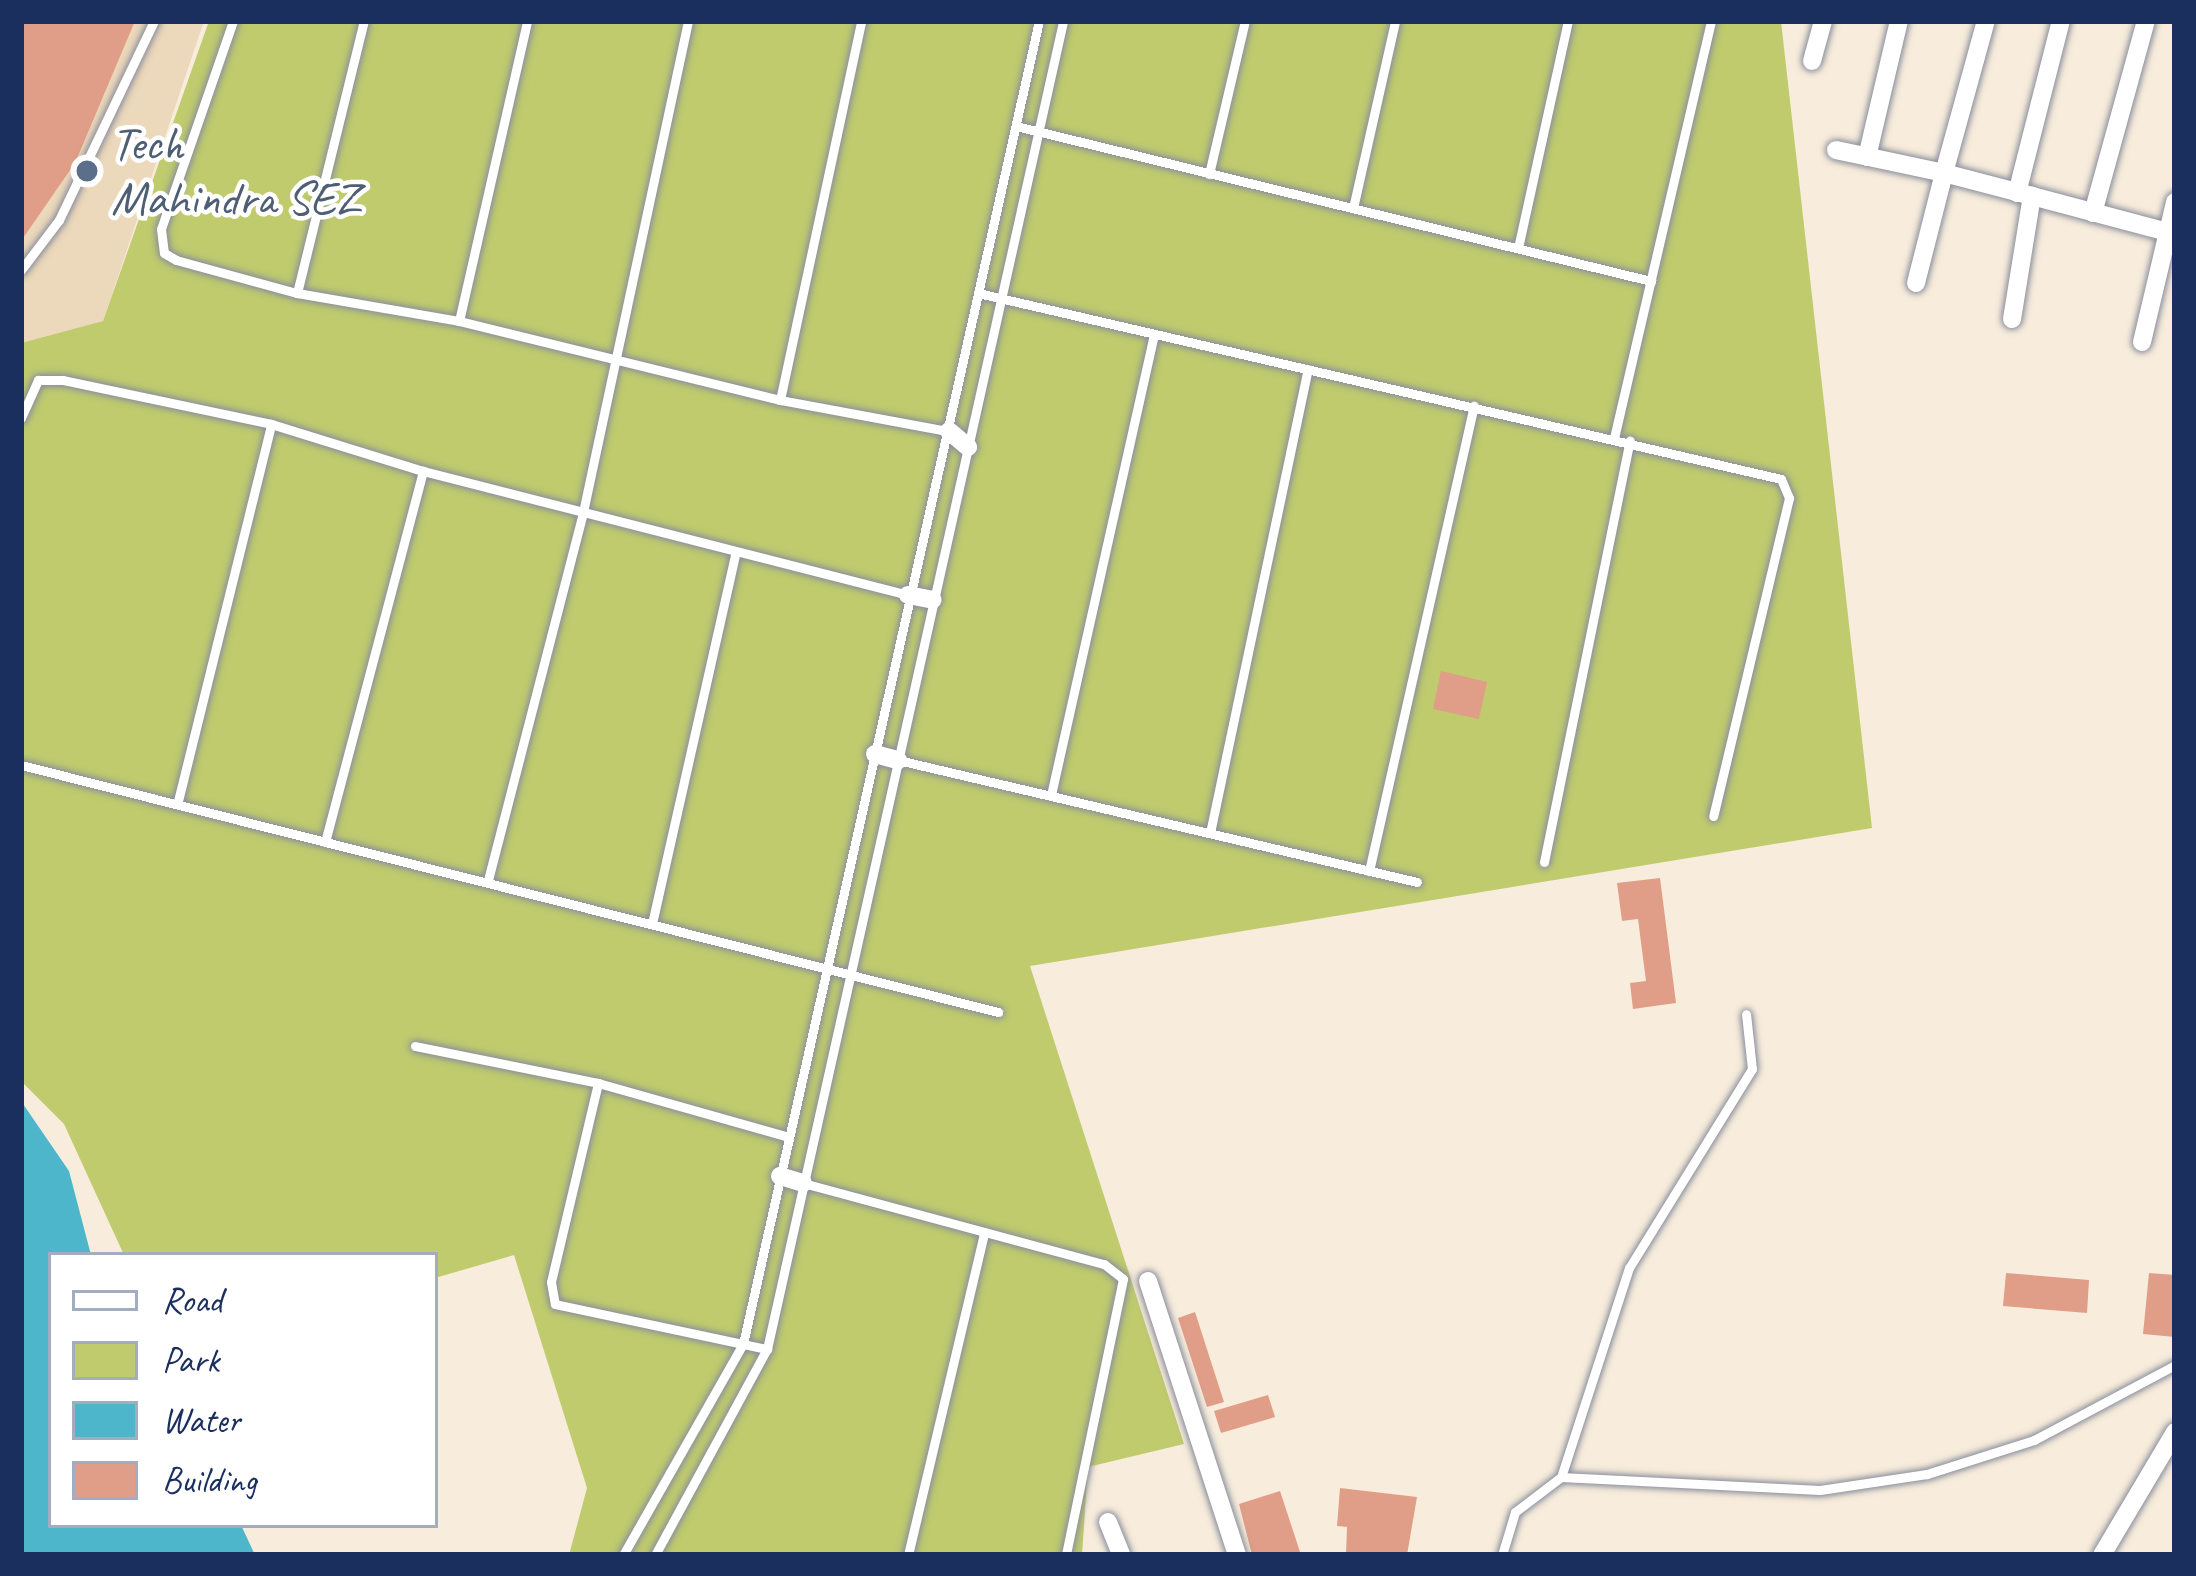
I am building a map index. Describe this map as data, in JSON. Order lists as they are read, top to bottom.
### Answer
{
  "places": ["Tech Mahindra SEZ"],
  "legend": [
    "Road",
    "Park",
    "Water",
    "Building"
  ]
}
